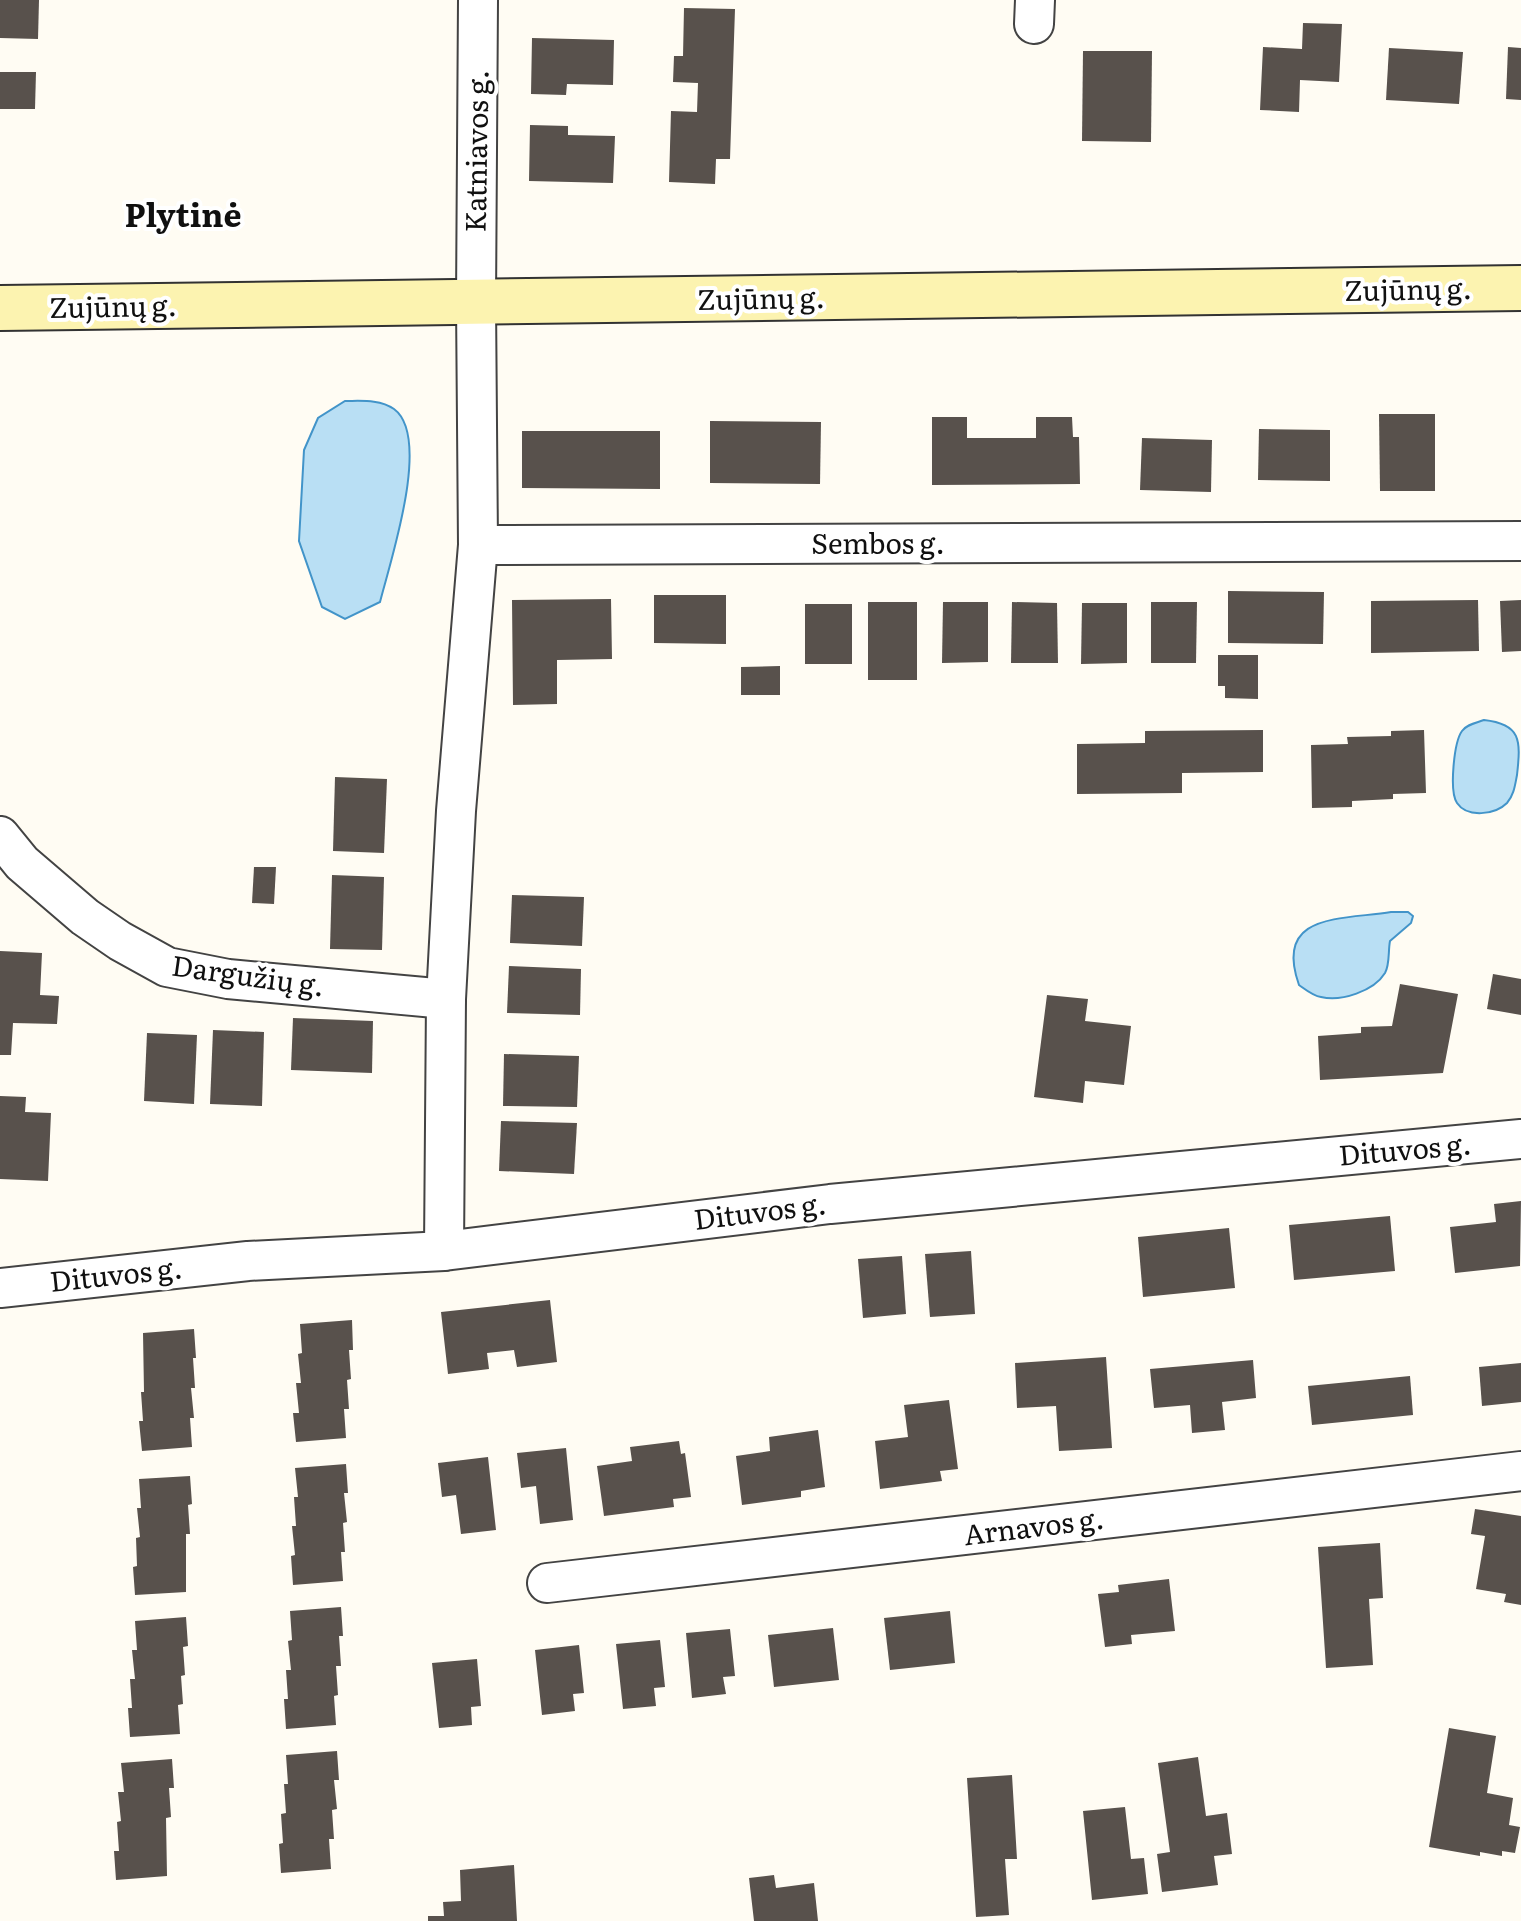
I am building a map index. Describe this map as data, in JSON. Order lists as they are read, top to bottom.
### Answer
{
  "streets": {
    "main road": ["Zujūnų g."],
    "street": [
      "Katniavos g.",
      "Sembos g.",
      "Dargužių g.",
      "Dituvos g.",
      "Arnavos g."
    ]
  },
  "crossings": [
    ["Katniavos g.", "Zujūnų g."]
  ],
  "districts": ["Plytinė"]
}
